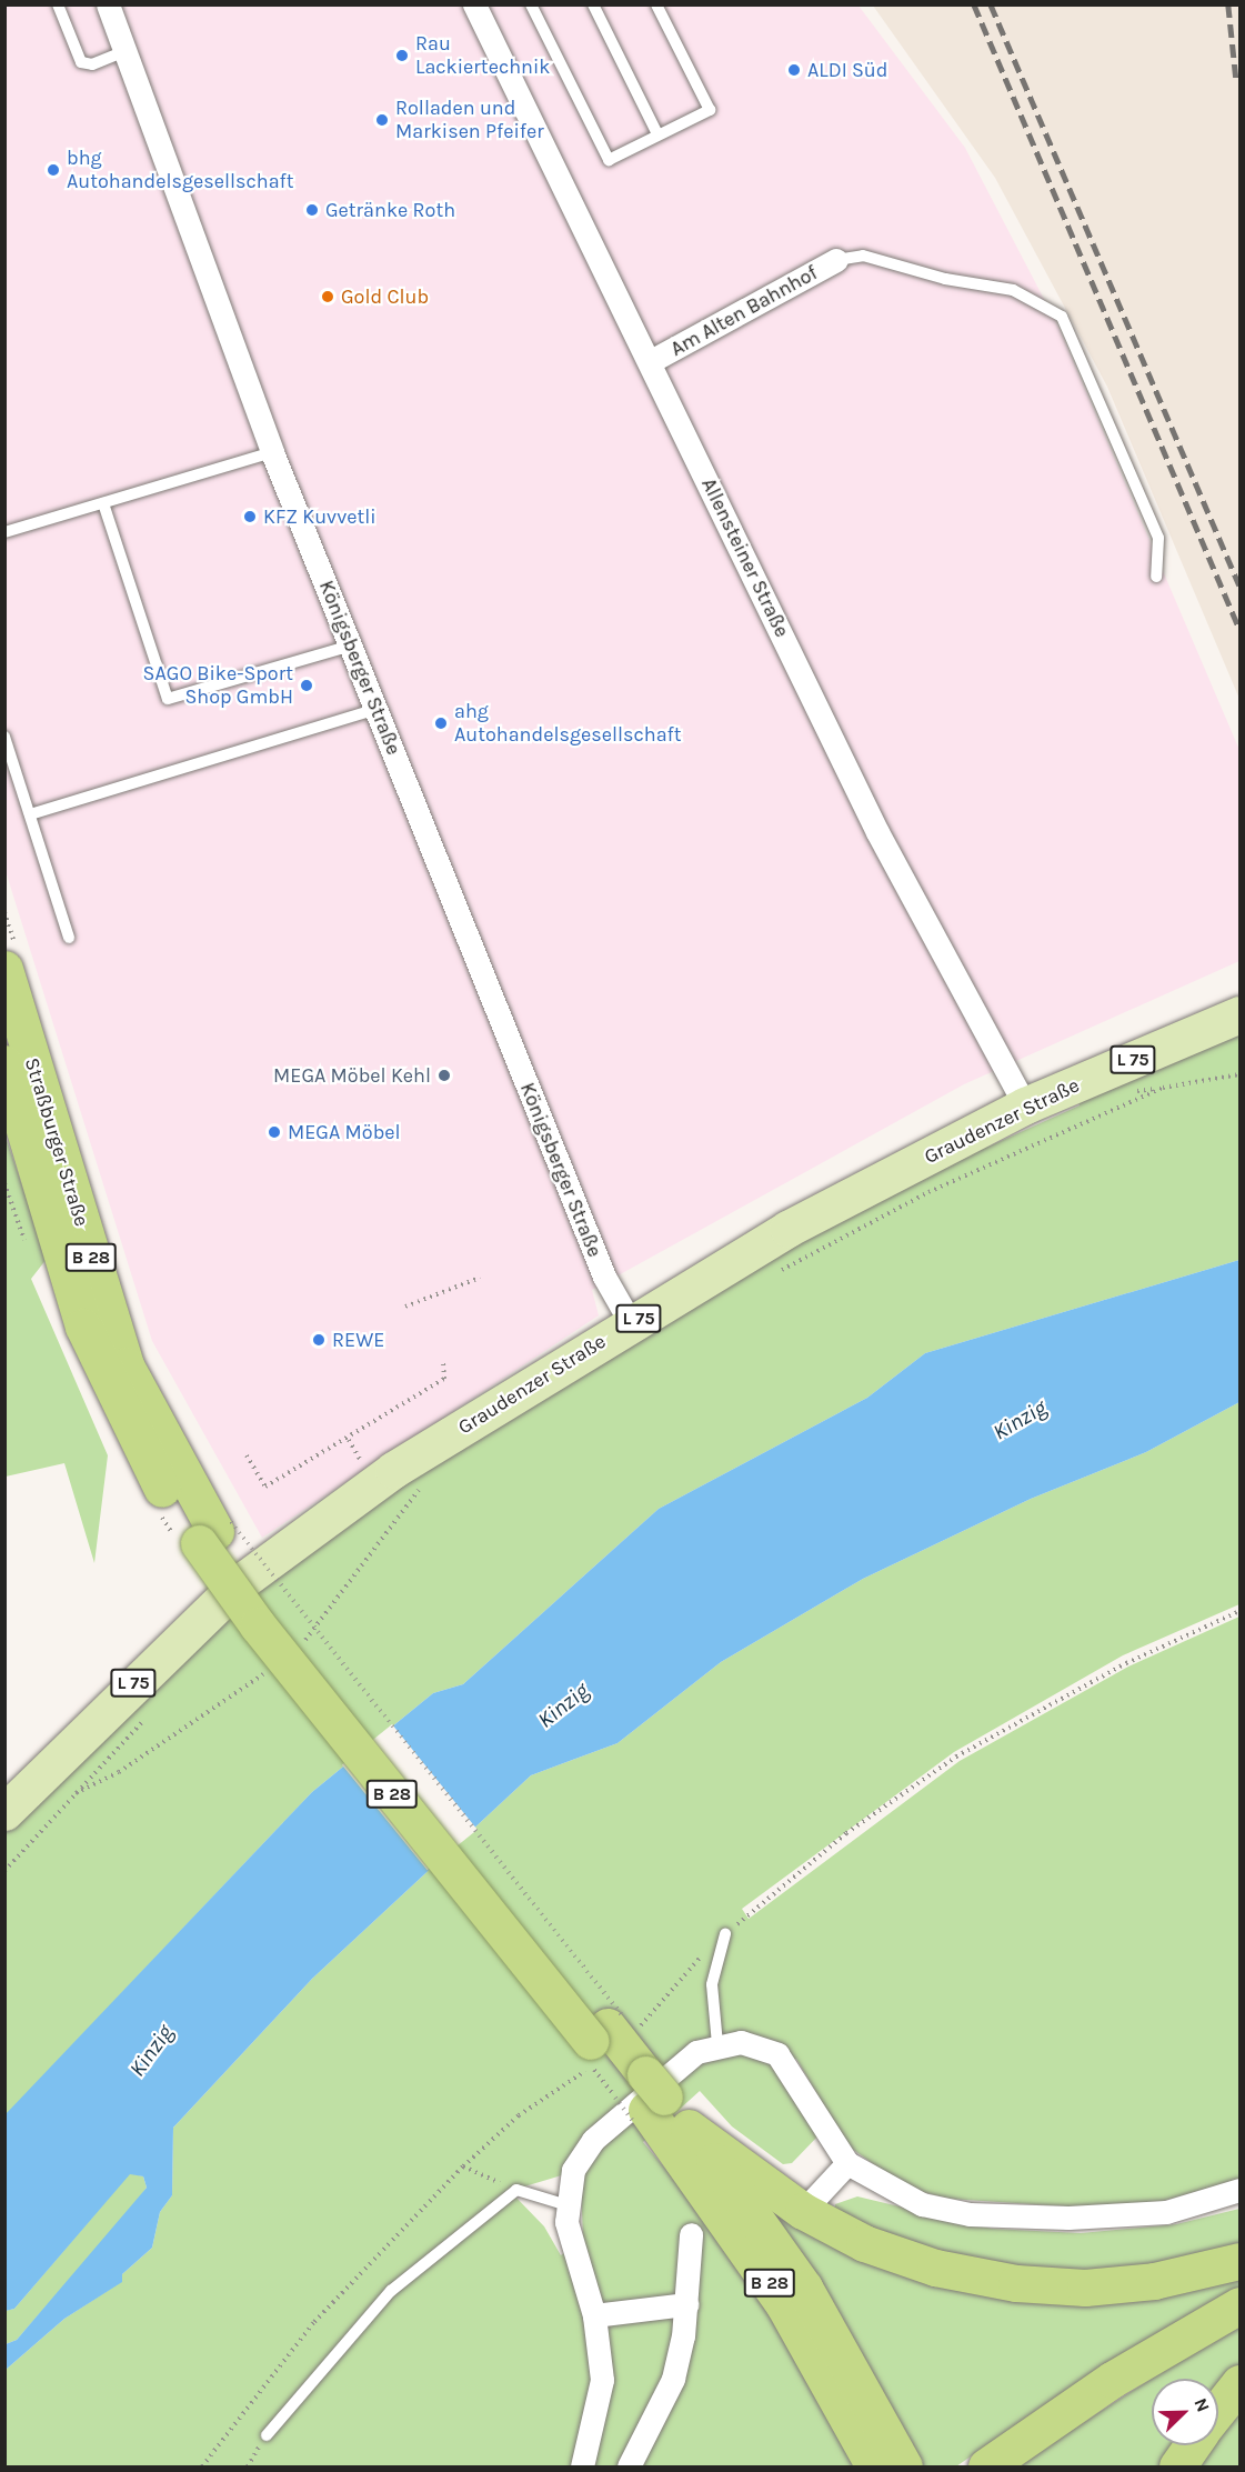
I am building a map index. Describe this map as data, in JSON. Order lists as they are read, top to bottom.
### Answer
{
  "streets": {
    "highway": ["Straßburger Straße", "B 28"],
    "main road": ["L 75", "Graudenzer Straße"],
    "street": ["Am Alten Bahnhof", "Allensteiner Straße", "Königsberger Straße"]
  },
  "crossings": [
    ["Am Alten Bahnhof", "Allensteiner Straße"],
    ["Allensteiner Straße", "Graudenzer Straße"],
    ["Königsberger Straße", "Graudenzer Straße"],
    ["Straßburger Straße", "B 28"]
  ],
  "water": ["Kinzig"],
  "places": [
    "Rau Lackiertechnik",
    "ALDI Süd",
    "Rolladen und Markisen Pfeifer",
    "bhg Autohandelsgesellschaft",
    "Getränke Roth",
    "Gold Club",
    "KFZ Kuvvetli",
    "SAGO Bike-Sport Shop GmbH",
    "ahg Autohandelsgesellschaft",
    "MEGA Möbel Kehl",
    "MEGA Möbel",
    "REWE"
  ],
  "north": "top right"
}
